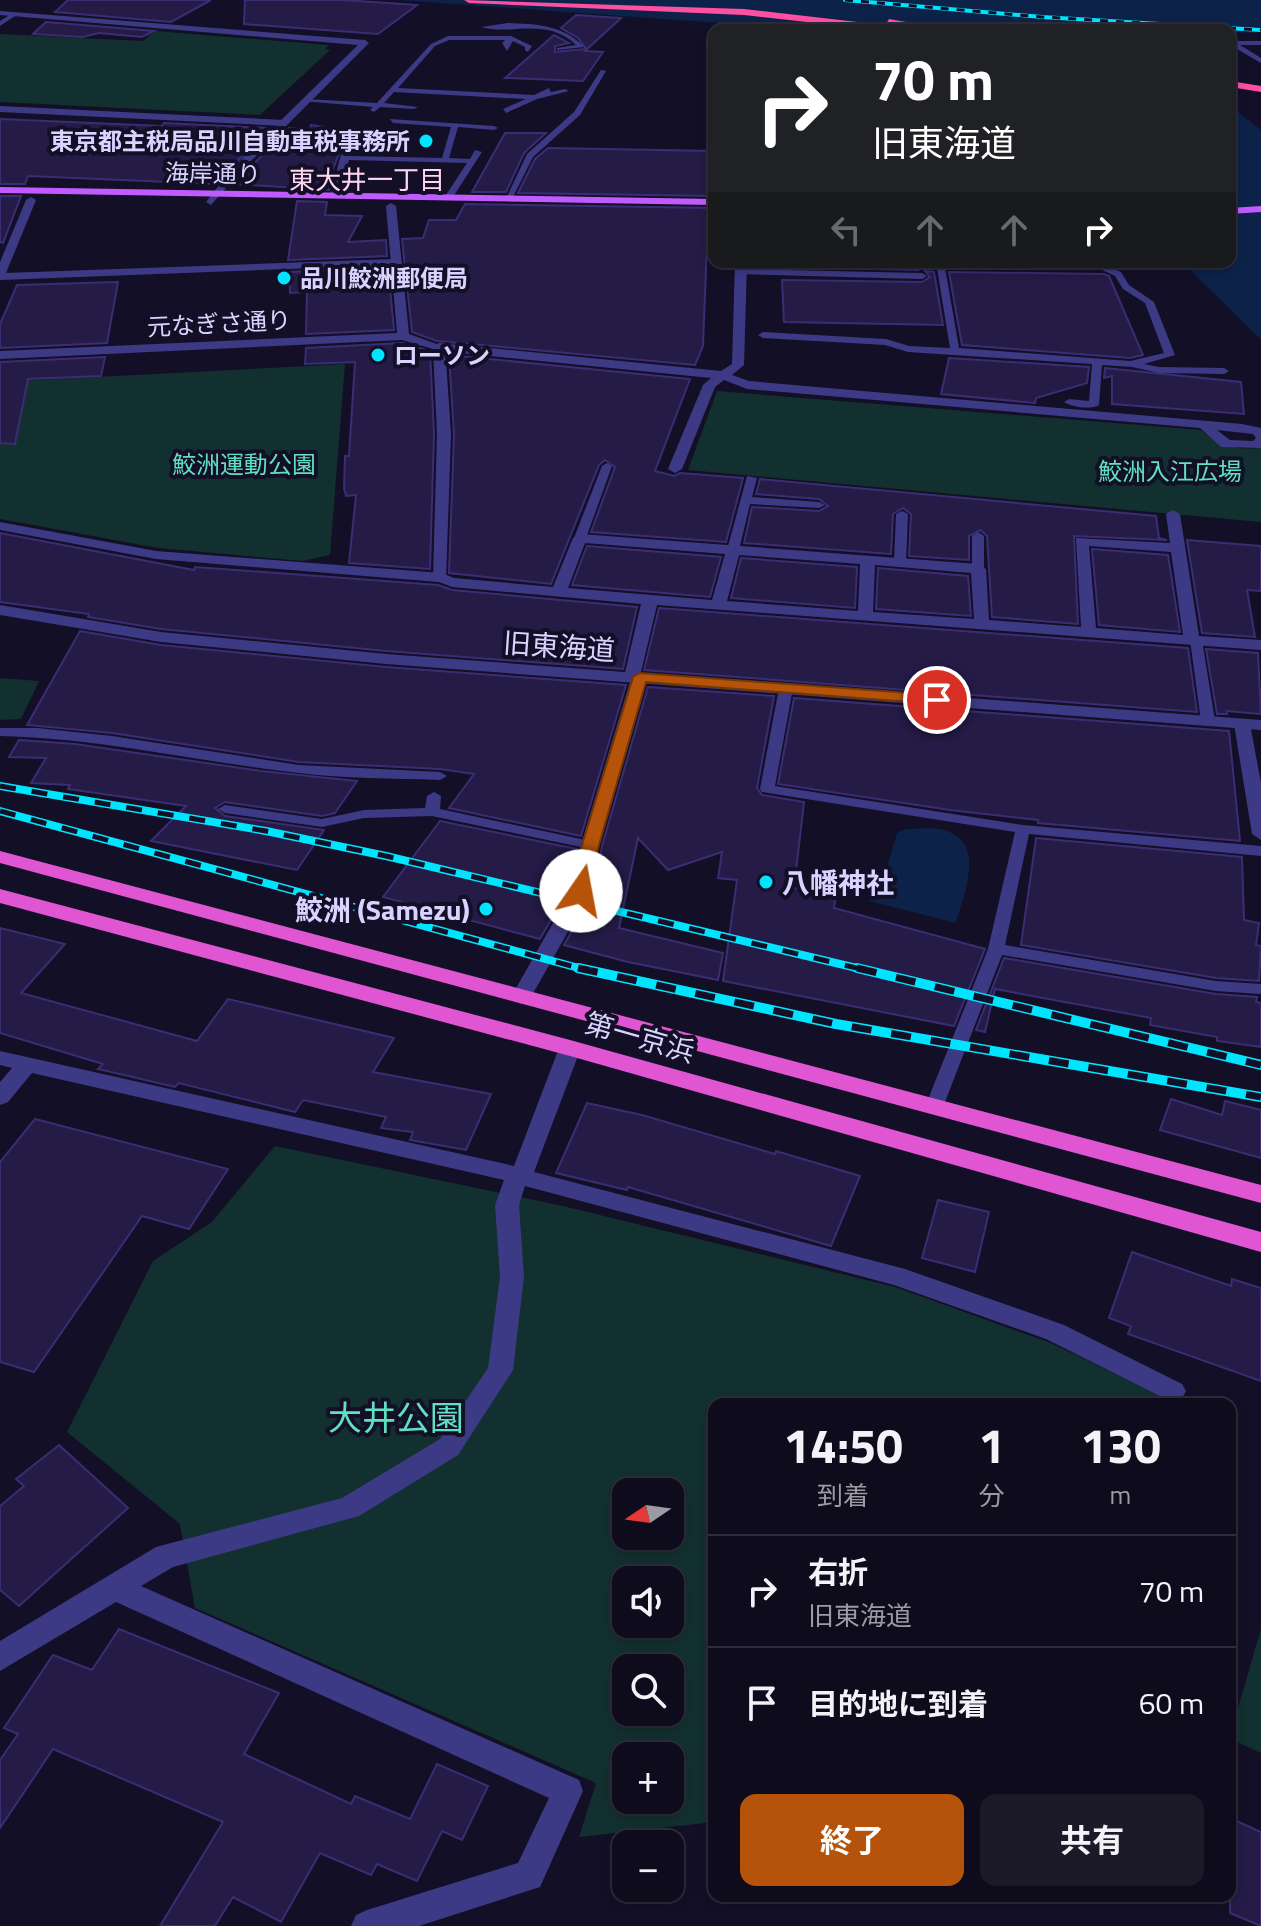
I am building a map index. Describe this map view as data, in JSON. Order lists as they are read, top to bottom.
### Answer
{
  "streets": {
    "highway": ["第一京浜"],
    "main road": ["海岸通り"],
    "street": ["元なぎさ通り", "旧東海道"]
  },
  "districts": ["東大井一丁目"],
  "parks": ["鮫洲運動公園", "鮫洲入江広場", "大井公園"],
  "places": [
    "東京都主税局品川自動車税事務所",
    "品川鮫洲郵便局",
    "ローソン",
    "八幡神社",
    "鮫洲 (Samezu)"
  ],
  "north": "left",
  "page": {
    "turn": ["70 m", "旧東海道"],
    "eta": [
      "14:50",
      "到着",
      "1",
      "分",
      "130",
      "m"
    ],
    "map_buttons": ["+", "−"],
    "list": [
      {
        "name": "右折",
        "note": "旧東海道",
        "value": "70 m"
      },
      {
        "name": "目的地に到着",
        "value": "60 m"
      }
    ],
    "buttons": ["終了", "共有"]
  }
}
